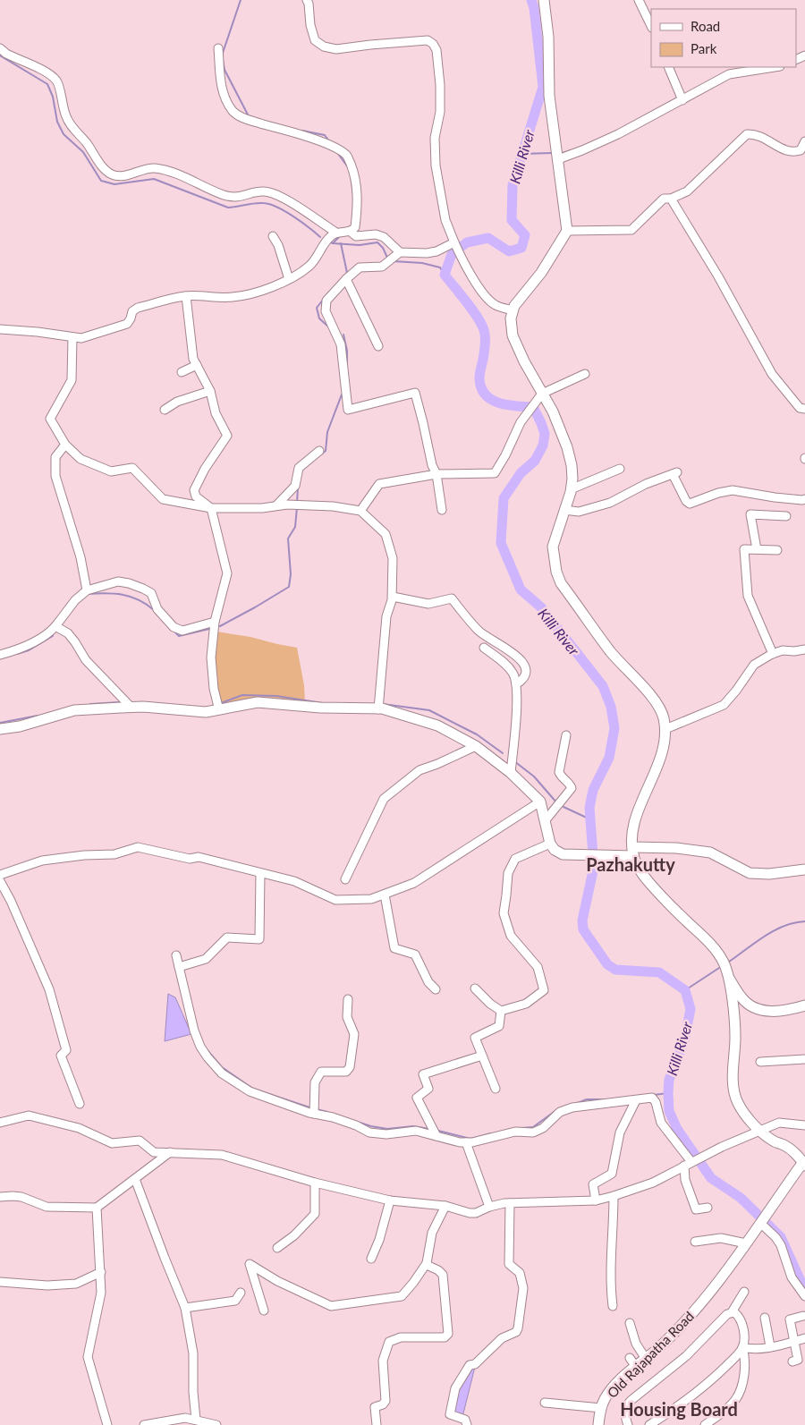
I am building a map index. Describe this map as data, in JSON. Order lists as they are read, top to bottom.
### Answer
{
  "streets": {
    "main road": ["Old Rajapatha Road"]
  },
  "districts": ["Pazhakutty", "Housing Board"],
  "water": ["Killi River"],
  "legend": ["Road", "Park"]
}
